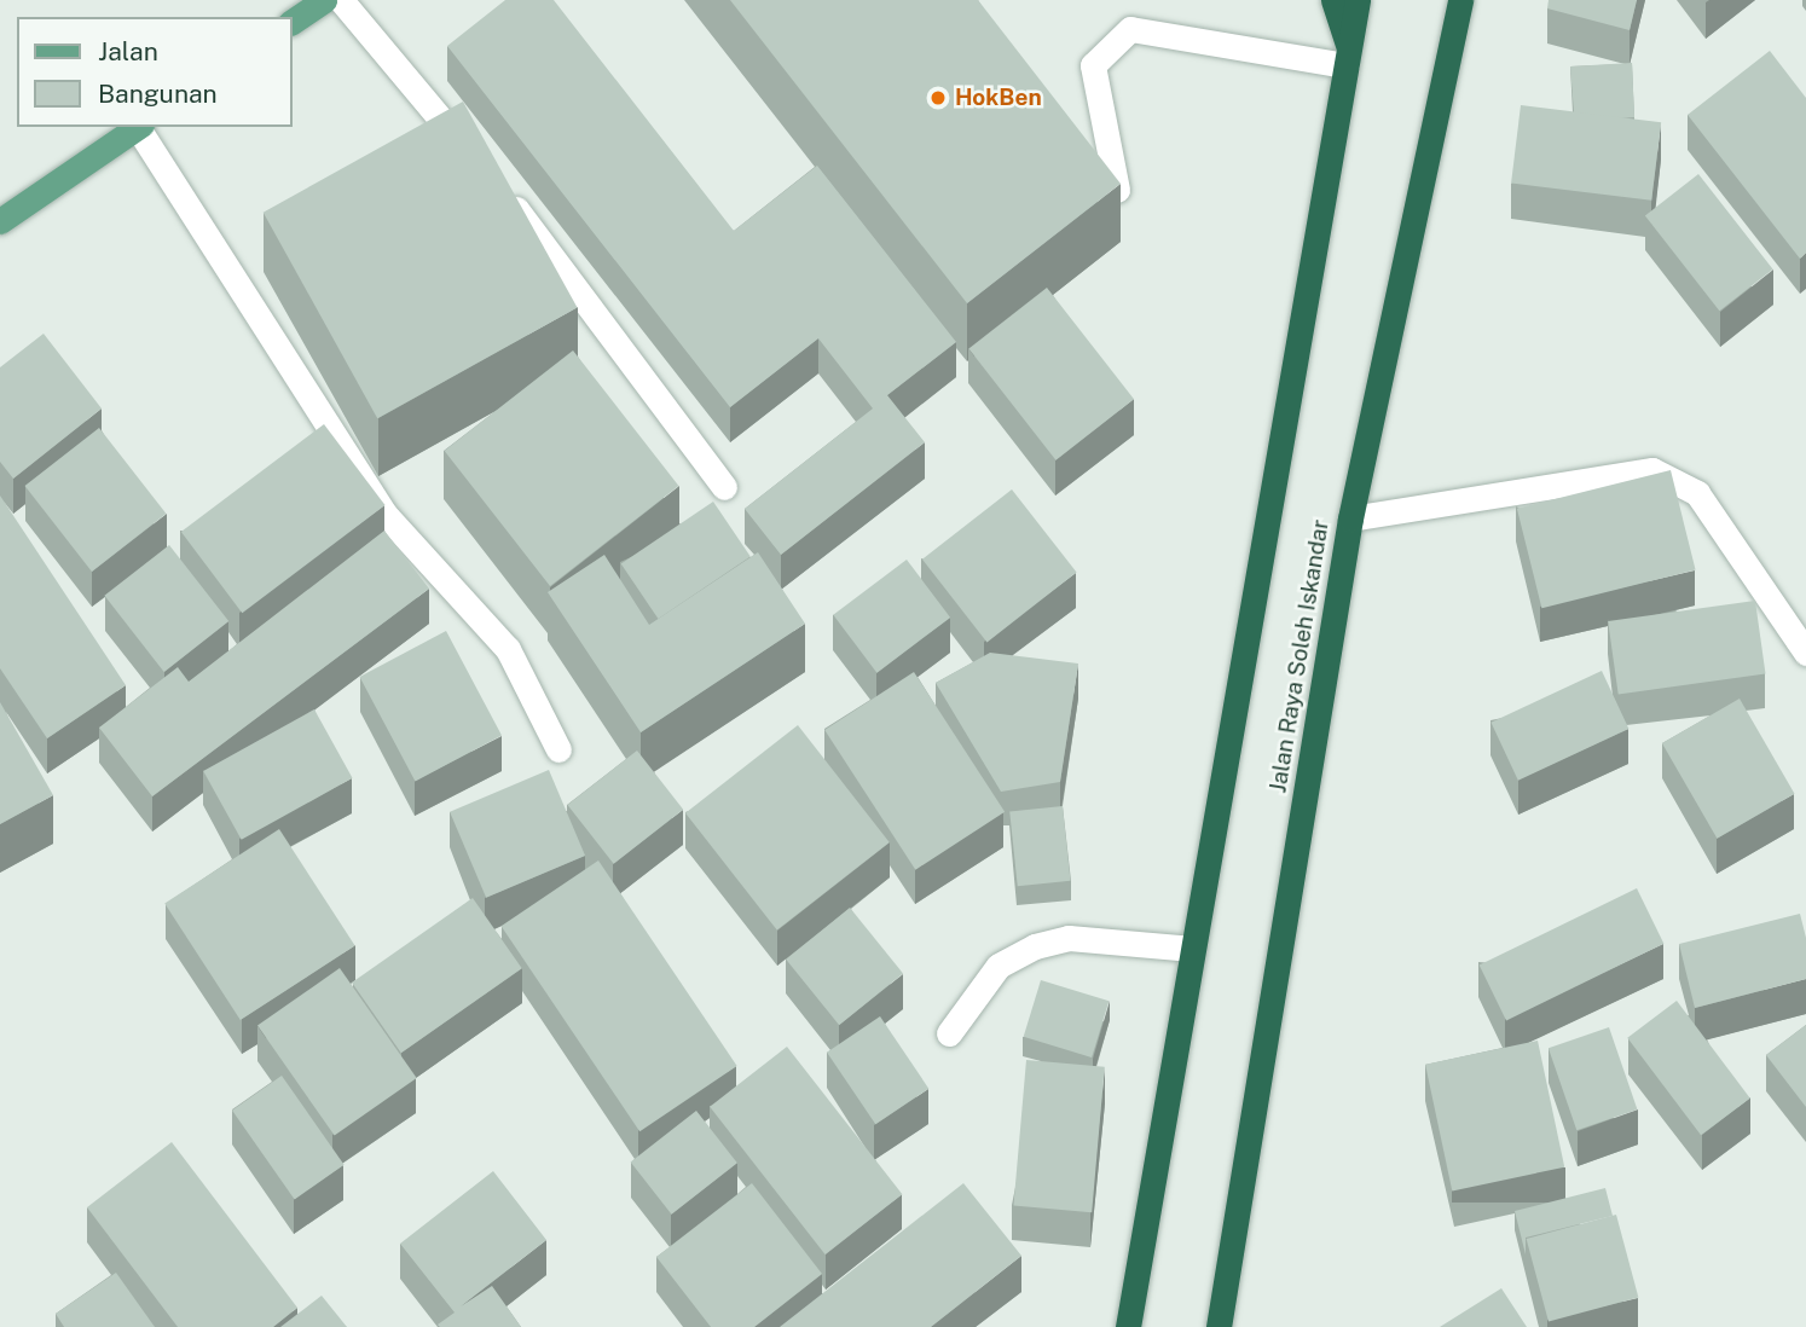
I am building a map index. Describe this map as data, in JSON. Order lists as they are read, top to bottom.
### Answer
{
  "streets": {
    "highway": ["Jalan Raya Soleh Iskandar"]
  },
  "places": ["HokBen"],
  "legend": ["Jalan", "Bangunan"]
}
